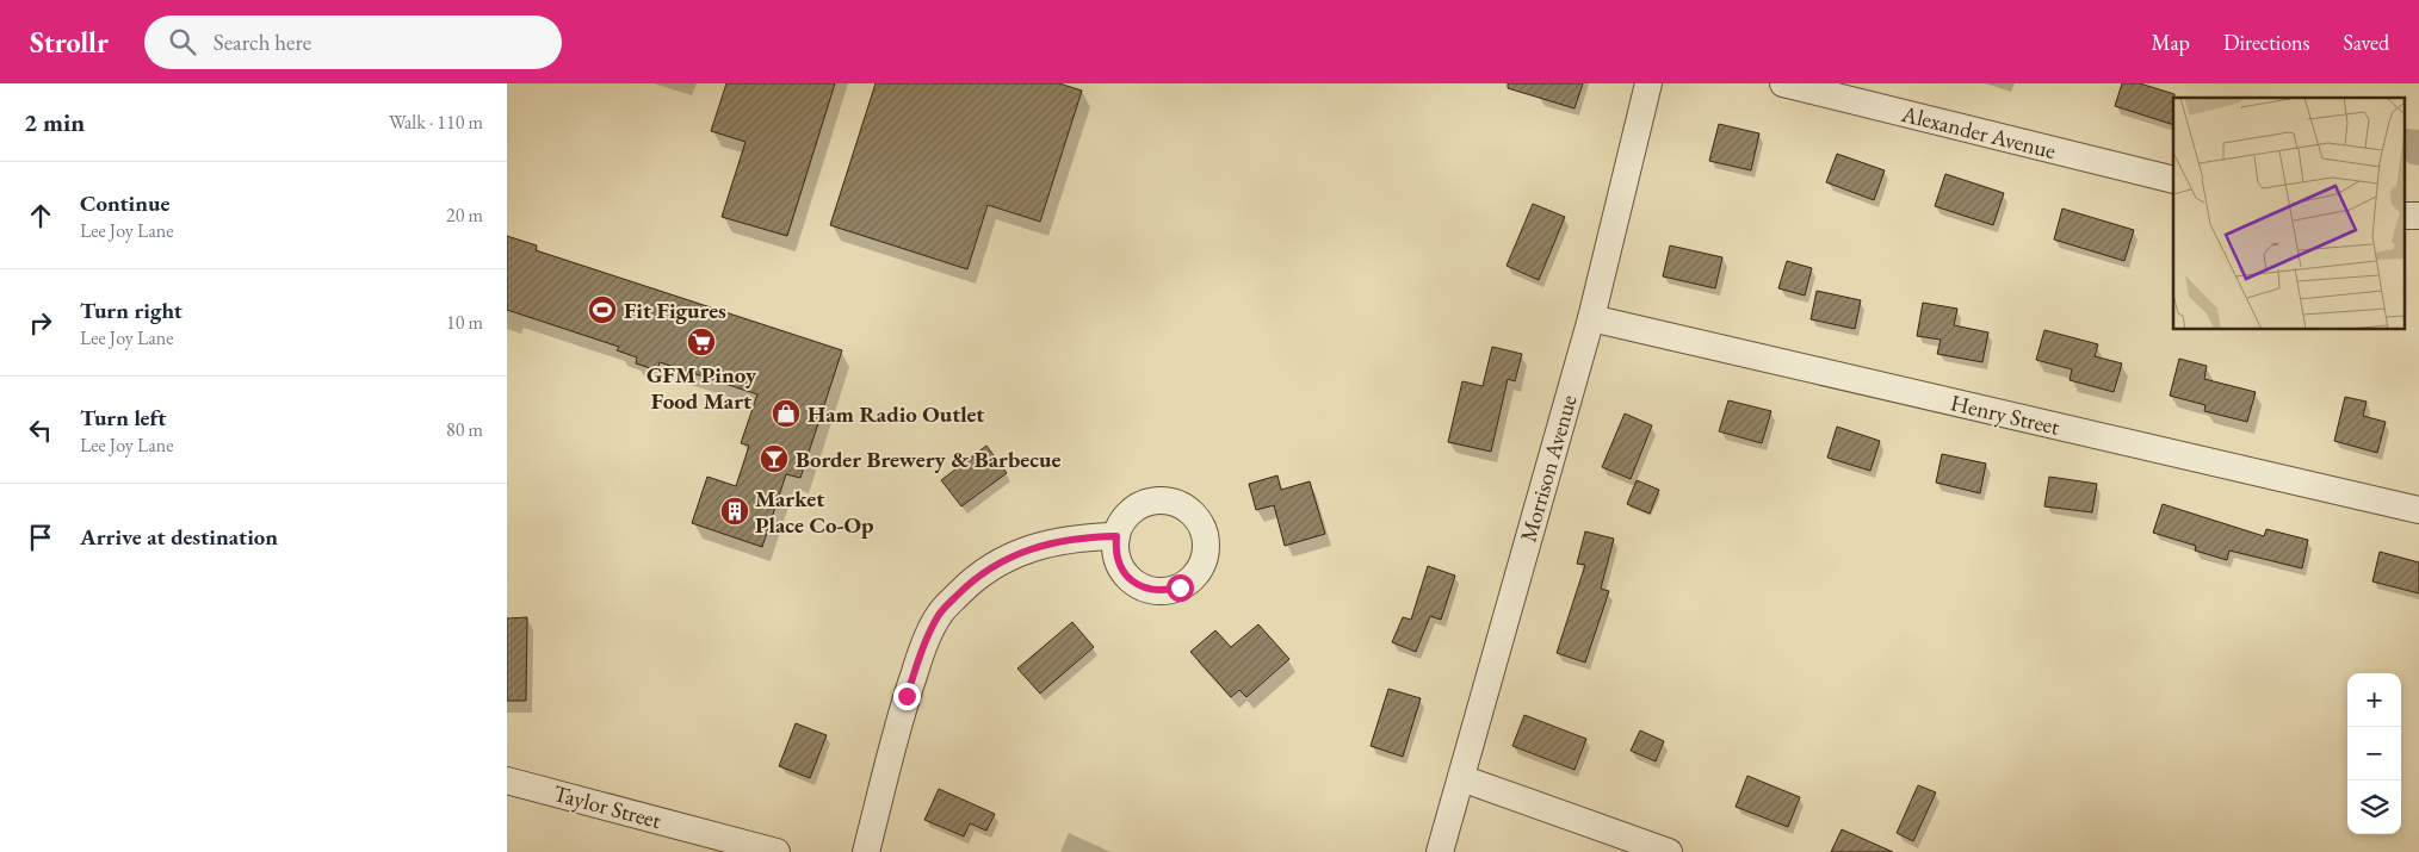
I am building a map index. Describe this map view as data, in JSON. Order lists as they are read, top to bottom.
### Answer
{
  "streets": {
    "street": [
      "Alexander Avenue",
      "Henry Street",
      "Morrison Avenue",
      "Taylor Street"
    ]
  },
  "crossings": [
    ["Henry Street", "Morrison Avenue"]
  ],
  "places": {
    "sports": ["Fit Figures"],
    "supermarket": ["GFM Pinoy Food Mart"],
    "shop": ["Ham Radio Outlet"],
    "bar": ["Border Brewery & Barbecue"],
    "building": ["Market Place Co-Op"]
  },
  "page": {
    "header": "Strollr",
    "search": "Search here",
    "nav": ["Map", "Directions", "Saved"],
    "heading": ["2 min", "Walk · 110 m"],
    "list": [
      ["Continue", "Lee Joy Lane", "20 m"],
      ["Turn right", "Lee Joy Lane", "10 m"],
      ["Turn left", "Lee Joy Lane", "80 m"],
      "Arrive at destination"
    ],
    "map_buttons": ["+", "−"]
  }
}
